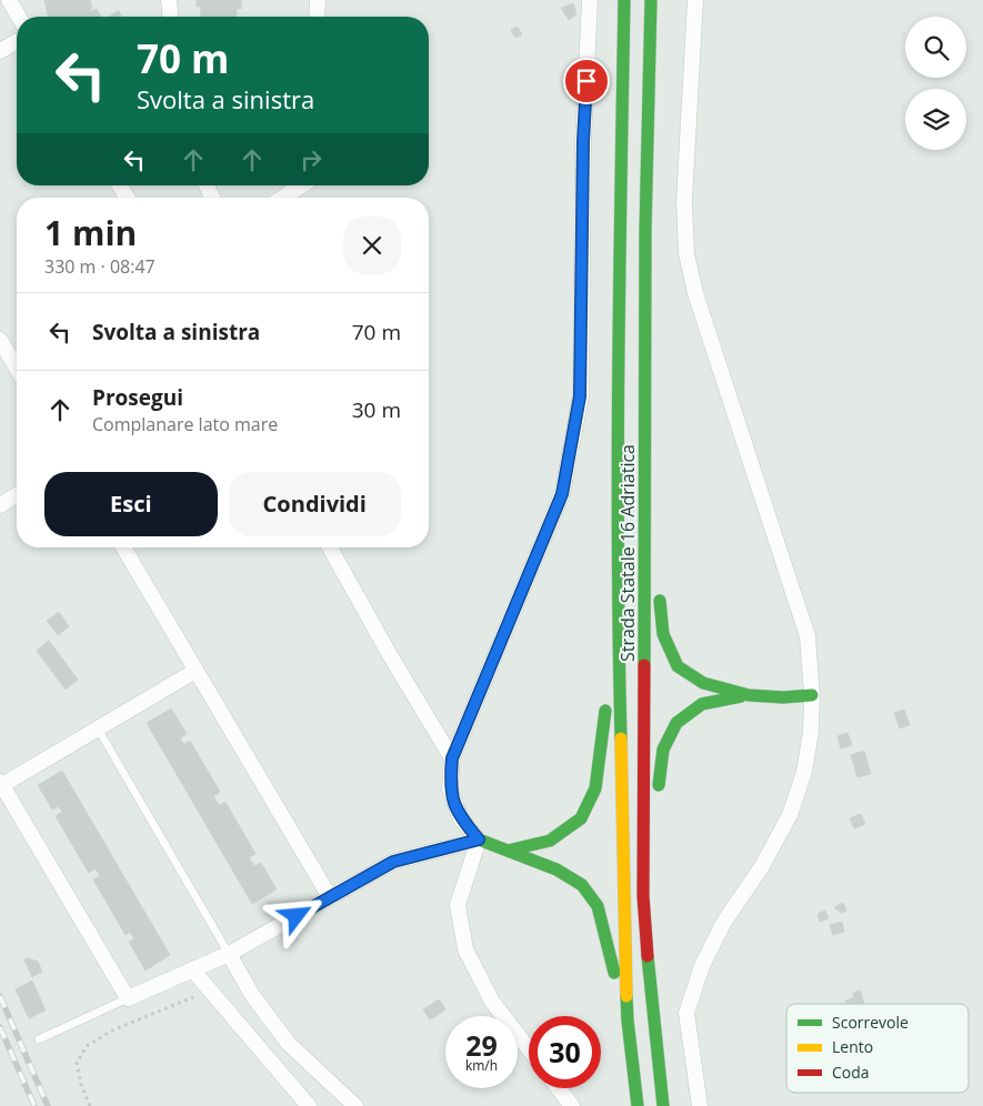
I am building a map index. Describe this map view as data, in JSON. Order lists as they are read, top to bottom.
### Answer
{
  "streets": {
    "highway": ["Strada Statale 16 Adriatica"]
  },
  "legend": ["Scorrevole", "Lento", "Coda"],
  "page": {
    "turn": ["70 m", "Svolta a sinistra"],
    "heading": ["1 min", "330 m · 08:47"],
    "list": [
      {
        "name": "Svolta a sinistra",
        "value": "70 m"
      },
      {
        "name": "Prosegui",
        "note": "Complanare lato mare",
        "value": "30 m"
      }
    ],
    "buttons": ["Esci", "Condividi"],
    "speed": "29 km/h",
    "limit": "30"
  }
}
